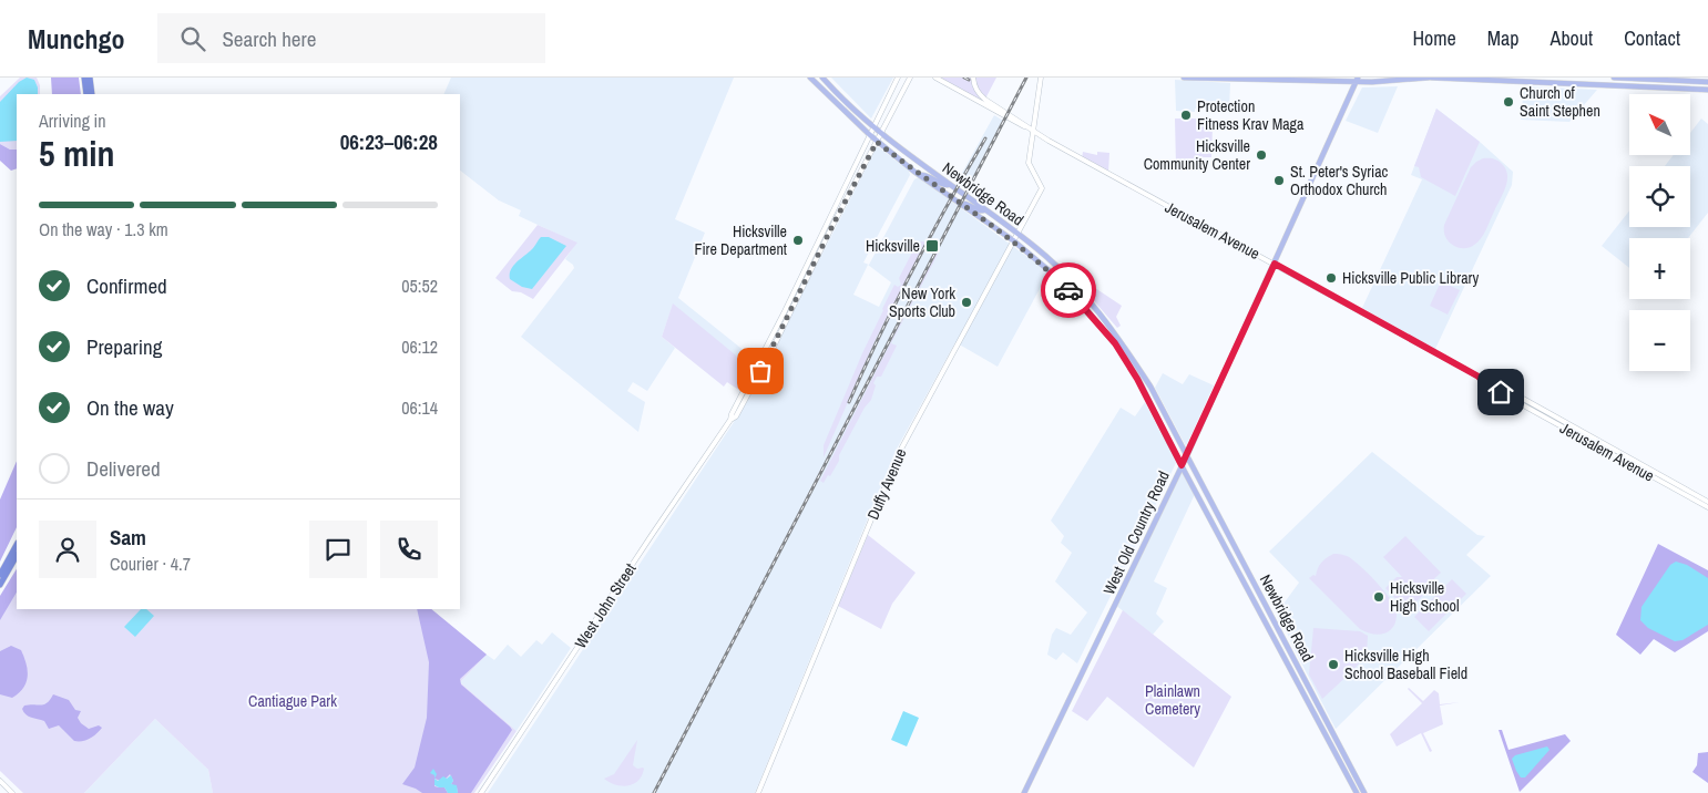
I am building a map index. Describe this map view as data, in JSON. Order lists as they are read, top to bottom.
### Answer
{
  "streets": {
    "main road": [
      "Newbridge Road",
      "Jerusalem Avenue",
      "Duffy Avenue",
      "West Old Country Road",
      "West John Street"
    ]
  },
  "crossings": [
    ["Newbridge Road", "Duffy Avenue"],
    ["Newbridge Road", "West Old Country Road"],
    ["Newbridge Road", "West John Street"],
    ["Jerusalem Avenue", "Duffy Avenue"],
    ["Jerusalem Avenue", "West Old Country Road"]
  ],
  "parks": ["Plainlawn Cemetery", "Cantiague Park"],
  "places": {
    "other": [
      "Church of Saint Stephen",
      "Protection Fitness Krav Maga",
      "Hicksville Community Center",
      "St. Peter's Syriac Orthodox Church",
      "Hicksville Fire Department",
      "Hicksville Public Library",
      "New York Sports Club",
      "Hicksville High School",
      "Hicksville High School Baseball Field"
    ],
    "transit": ["Hicksville"]
  },
  "north": "top left",
  "page": {
    "header": "Munchgo",
    "search": "Search here",
    "nav": [
      "Home",
      "Map",
      "About",
      "Contact"
    ],
    "map_buttons": ["+", "−"],
    "heading": ["5 min", "Arriving in", "06:23–06:28"],
    "panel": ["Sam", "Courier · 4.7"],
    "bar": "On the way · 1.3 km",
    "list": [
      ["Confirmed", "05:52"],
      ["Preparing", "06:12"],
      ["On the way", "06:14"],
      "Delivered"
    ]
  }
}
